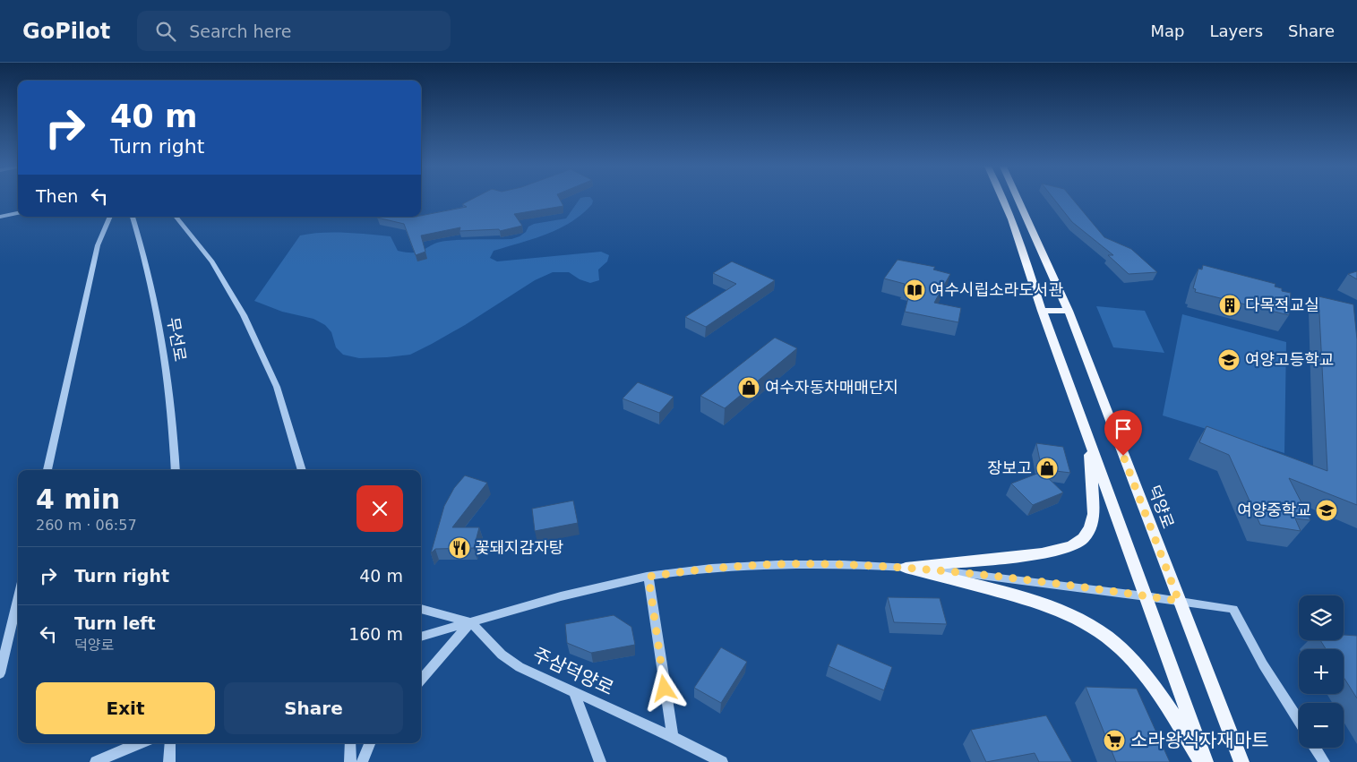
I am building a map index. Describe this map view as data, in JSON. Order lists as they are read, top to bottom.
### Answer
{
  "streets": {
    "main road": ["덕양로"],
    "street": ["무선로", "주삼덕양로"]
  },
  "places": {
    "library": ["여수시립소라도서관"],
    "building": ["다목적교실"],
    "school or university": ["여양고등학교", "여양중학교"],
    "shop": ["여수자동차매매단지", "장보고"],
    "restaurant": ["꽃돼지감자탕"],
    "supermarket": ["소라왕식자재마트"]
  },
  "page": {
    "header": "GoPilot",
    "search": "Search here",
    "nav": ["Map", "Layers", "Share"],
    "turn": ["40 m", "Turn right"],
    "then": "Then",
    "heading": ["4 min", "260 m · 06:57"],
    "list": [
      {
        "name": "Turn right",
        "value": "40 m"
      },
      {
        "name": "Turn left",
        "note": "덕양로",
        "value": "160 m"
      }
    ],
    "map_buttons": ["+", "−"],
    "buttons": ["Exit", "Share"]
  }
}
